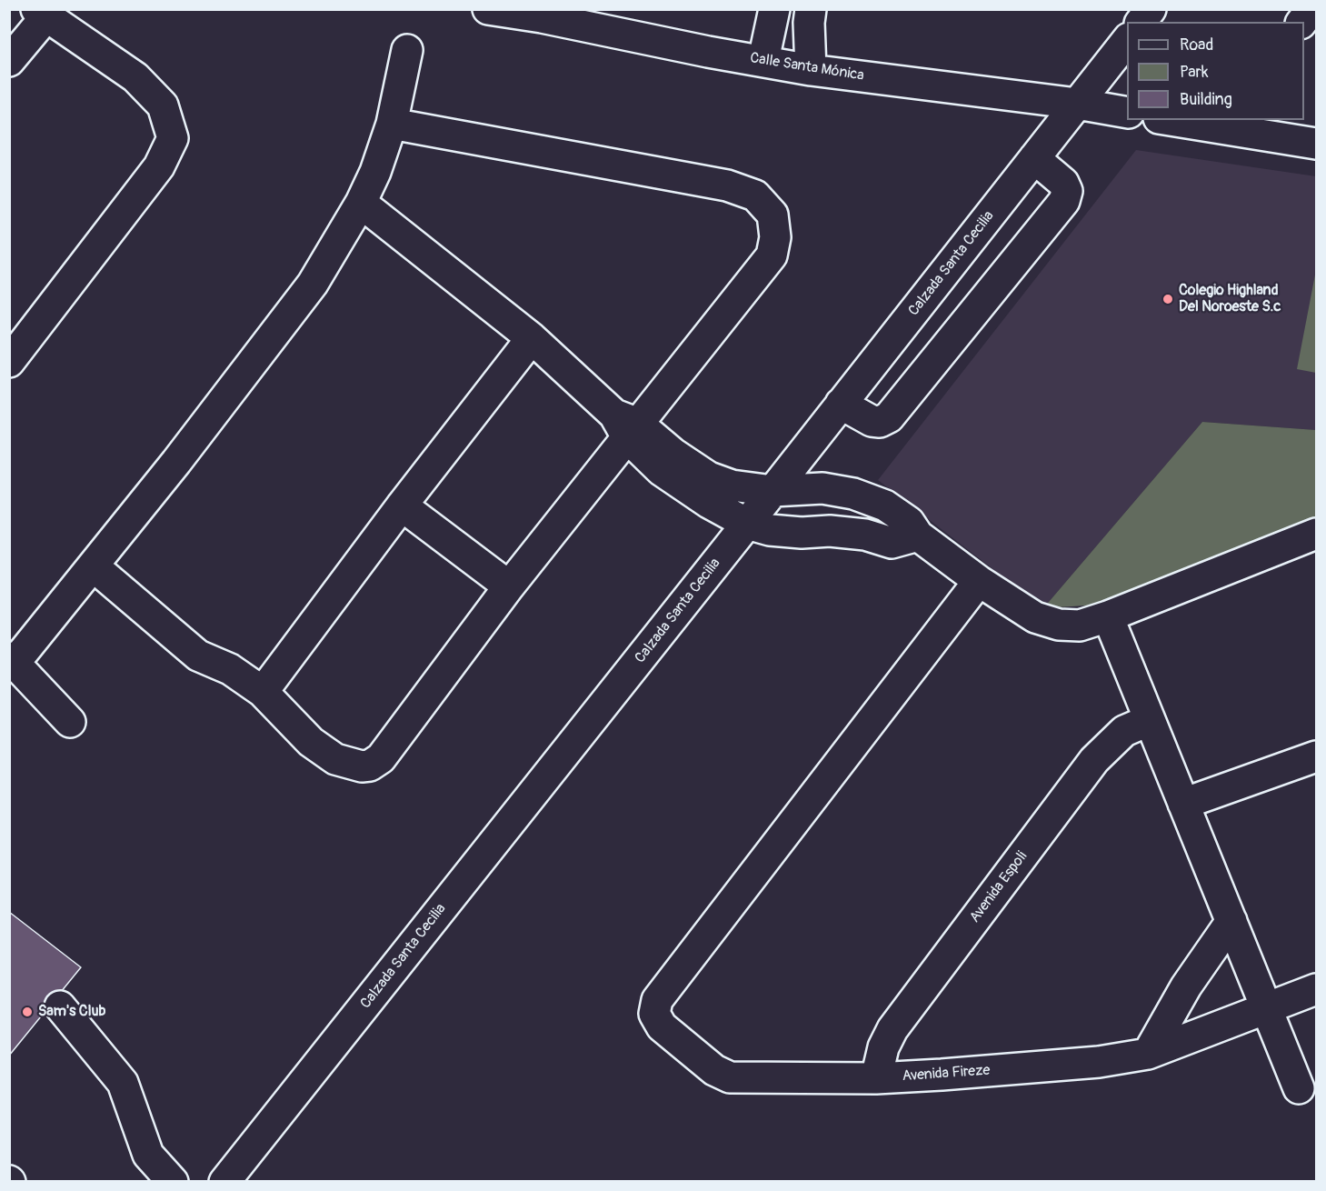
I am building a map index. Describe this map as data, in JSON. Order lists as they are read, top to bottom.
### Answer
{
  "streets": {
    "street": [
      "Calle Santa Mónica",
      "Calzada Santa Cecilia",
      "Avenida Espoli",
      "Avenida Fireze"
    ]
  },
  "crossings": [
    ["Calle Santa Mónica", "Calzada Santa Cecilia"],
    ["Avenida Espoli", "Avenida Fireze"]
  ],
  "places": ["Colegio Highland Del Noroeste S.c", "Sam's Club"],
  "legend": ["Road", "Park", "Building"]
}
